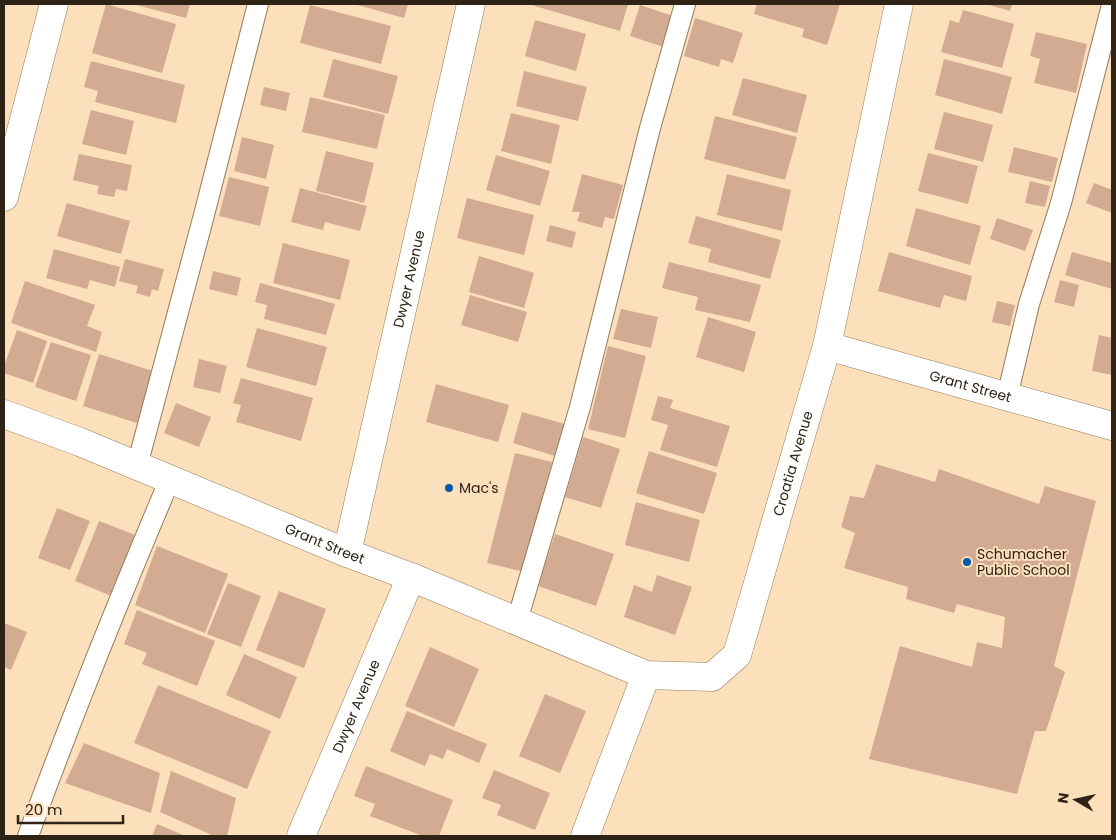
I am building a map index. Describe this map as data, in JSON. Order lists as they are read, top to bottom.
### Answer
{
  "streets": {
    "street": ["Dwyer Avenue", "Grant Street", "Croatia Avenue"]
  },
  "crossings": [
    ["Dwyer Avenue", "Grant Street"],
    ["Grant Street", "Croatia Avenue"]
  ],
  "places": ["Mac's", "Schumacher Public School"],
  "scale_bar": "20 m",
  "north": "left"
}
